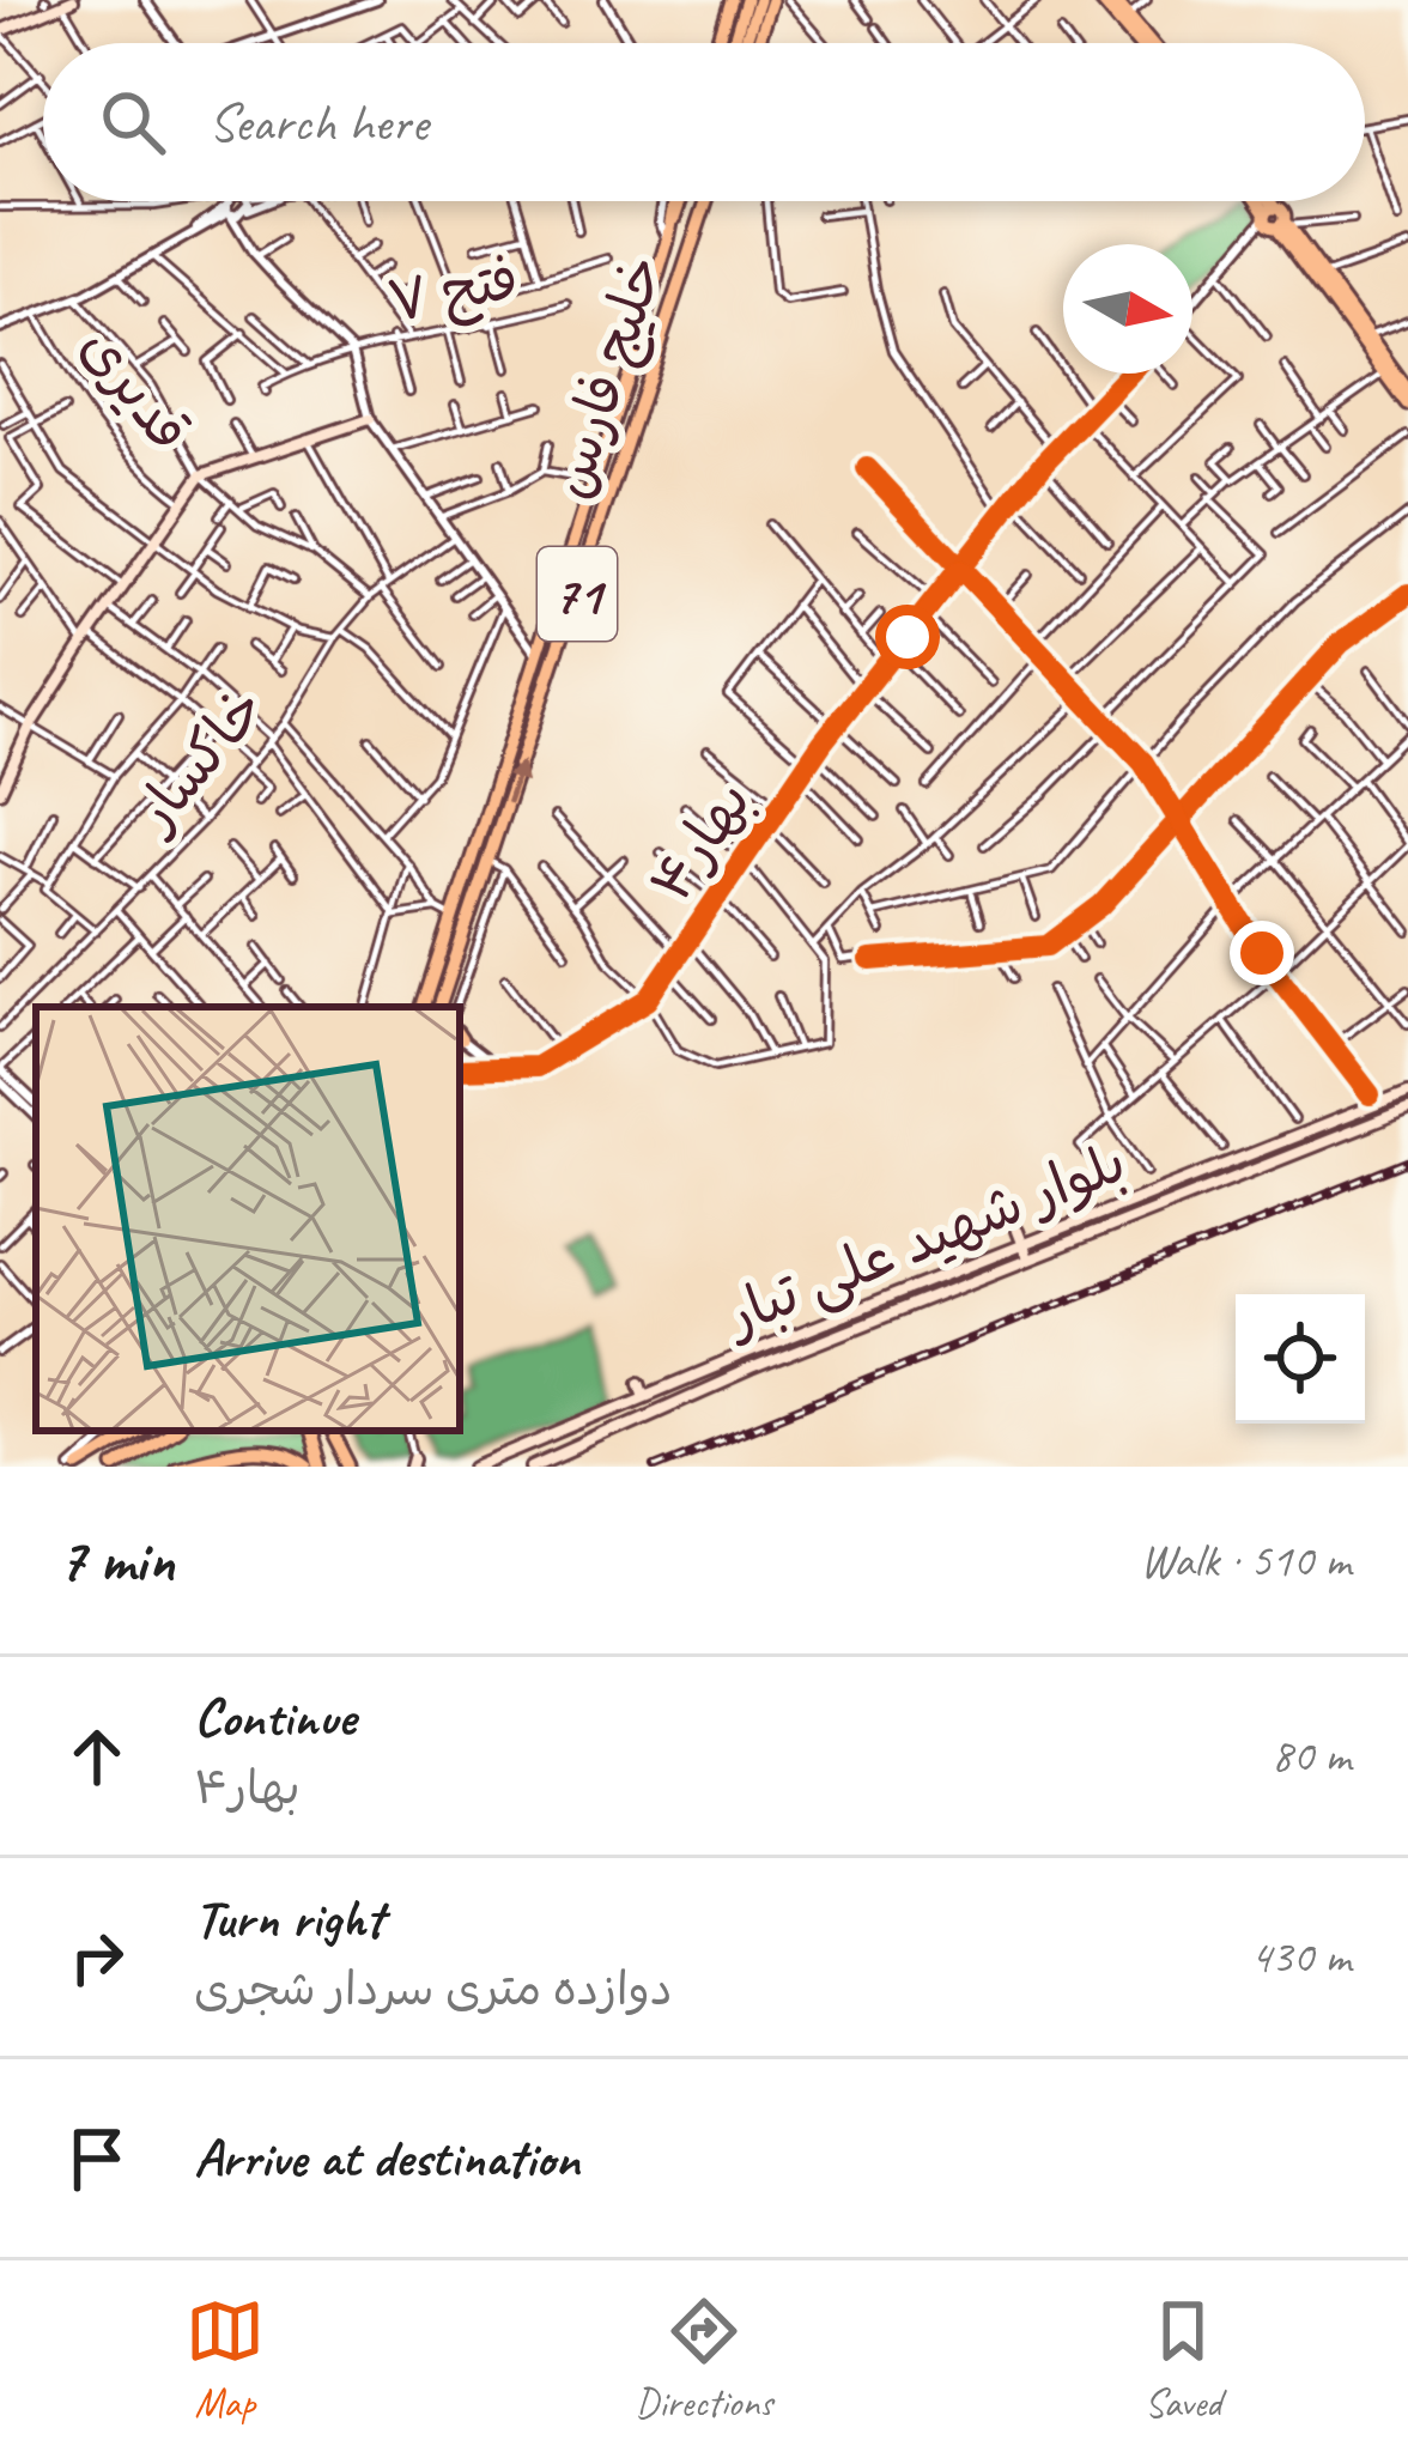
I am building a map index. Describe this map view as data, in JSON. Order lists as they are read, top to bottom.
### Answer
{
  "streets": {
    "main road": ["خلیج فارس", "71", "بلوار شهید علی تبار"],
    "street": [
      "فتح ۷",
      "قدیری",
      "خاکسار",
      "بهار۴"
    ]
  },
  "north": "right",
  "page": {
    "search": "Search here",
    "heading": ["7 min", "Walk · 510 m"],
    "list": [
      ["Continue", "بهار۴", "80 m"],
      ["Turn right", "دوازده متری سردار شجری", "430 m"],
      "Arrive at destination"
    ],
    "nav": ["Map", "Directions", "Saved"]
  }
}
